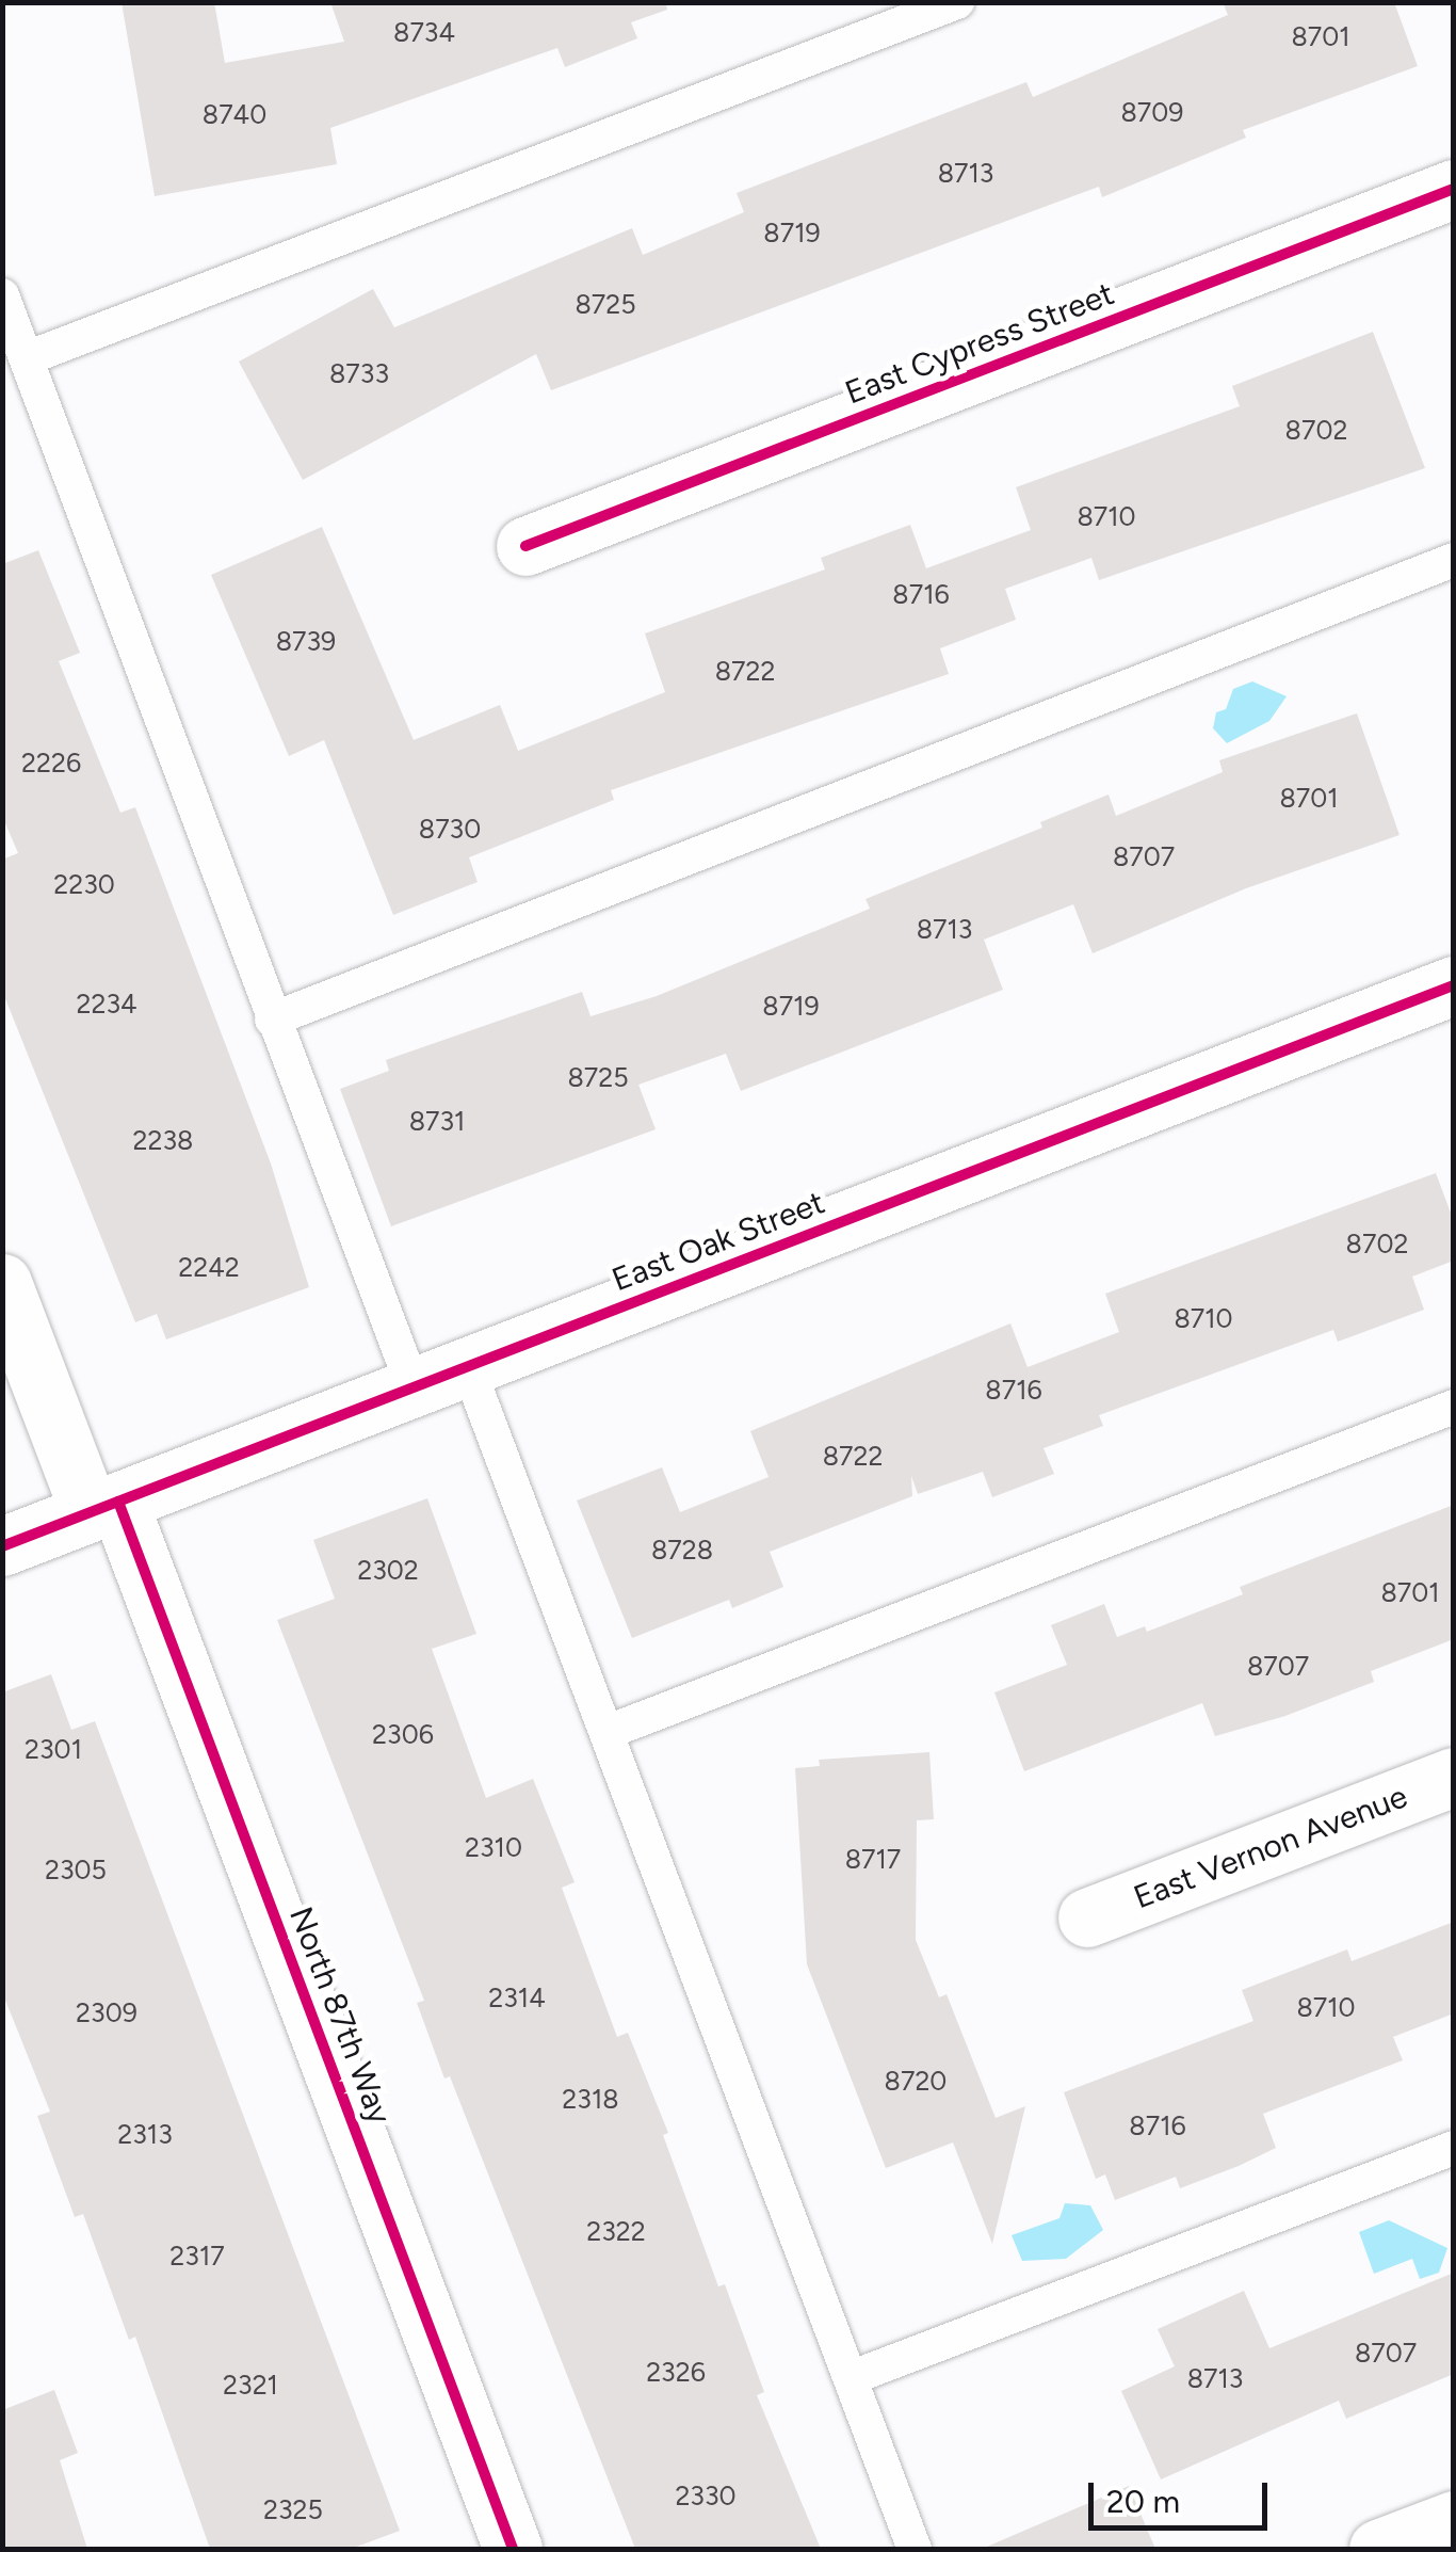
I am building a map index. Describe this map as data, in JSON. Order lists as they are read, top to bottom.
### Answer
{
  "streets": {
    "street": [
      "East Cypress Street",
      "East Oak Street",
      "East Vernon Avenue",
      "North 87th Way"
    ]
  },
  "crossings": [
    ["East Oak Street", "North 87th Way"]
  ],
  "house_numbers": [
    "8734",
    "8701",
    "8709",
    "8740",
    "8713",
    "8719",
    "8725",
    "8733",
    "8702",
    "8710",
    "8716",
    "8739",
    "8722",
    "2226",
    "8701",
    "8730",
    "8707",
    "2230",
    "8713",
    "2234",
    "8719",
    "8725",
    "8731",
    "2238",
    "8702",
    "2242",
    "8710",
    "8716",
    "8722",
    "8728",
    "2302",
    "8701",
    "8707",
    "2306",
    "2301",
    "2310",
    "8717",
    "2305",
    "2314",
    "8710",
    "2309",
    "8720",
    "2318",
    "8716",
    "2313",
    "2322",
    "2317",
    "8707",
    "2326",
    "8713",
    "2321",
    "2330",
    "2325"
  ],
  "scale_bar": "20 m"
}
